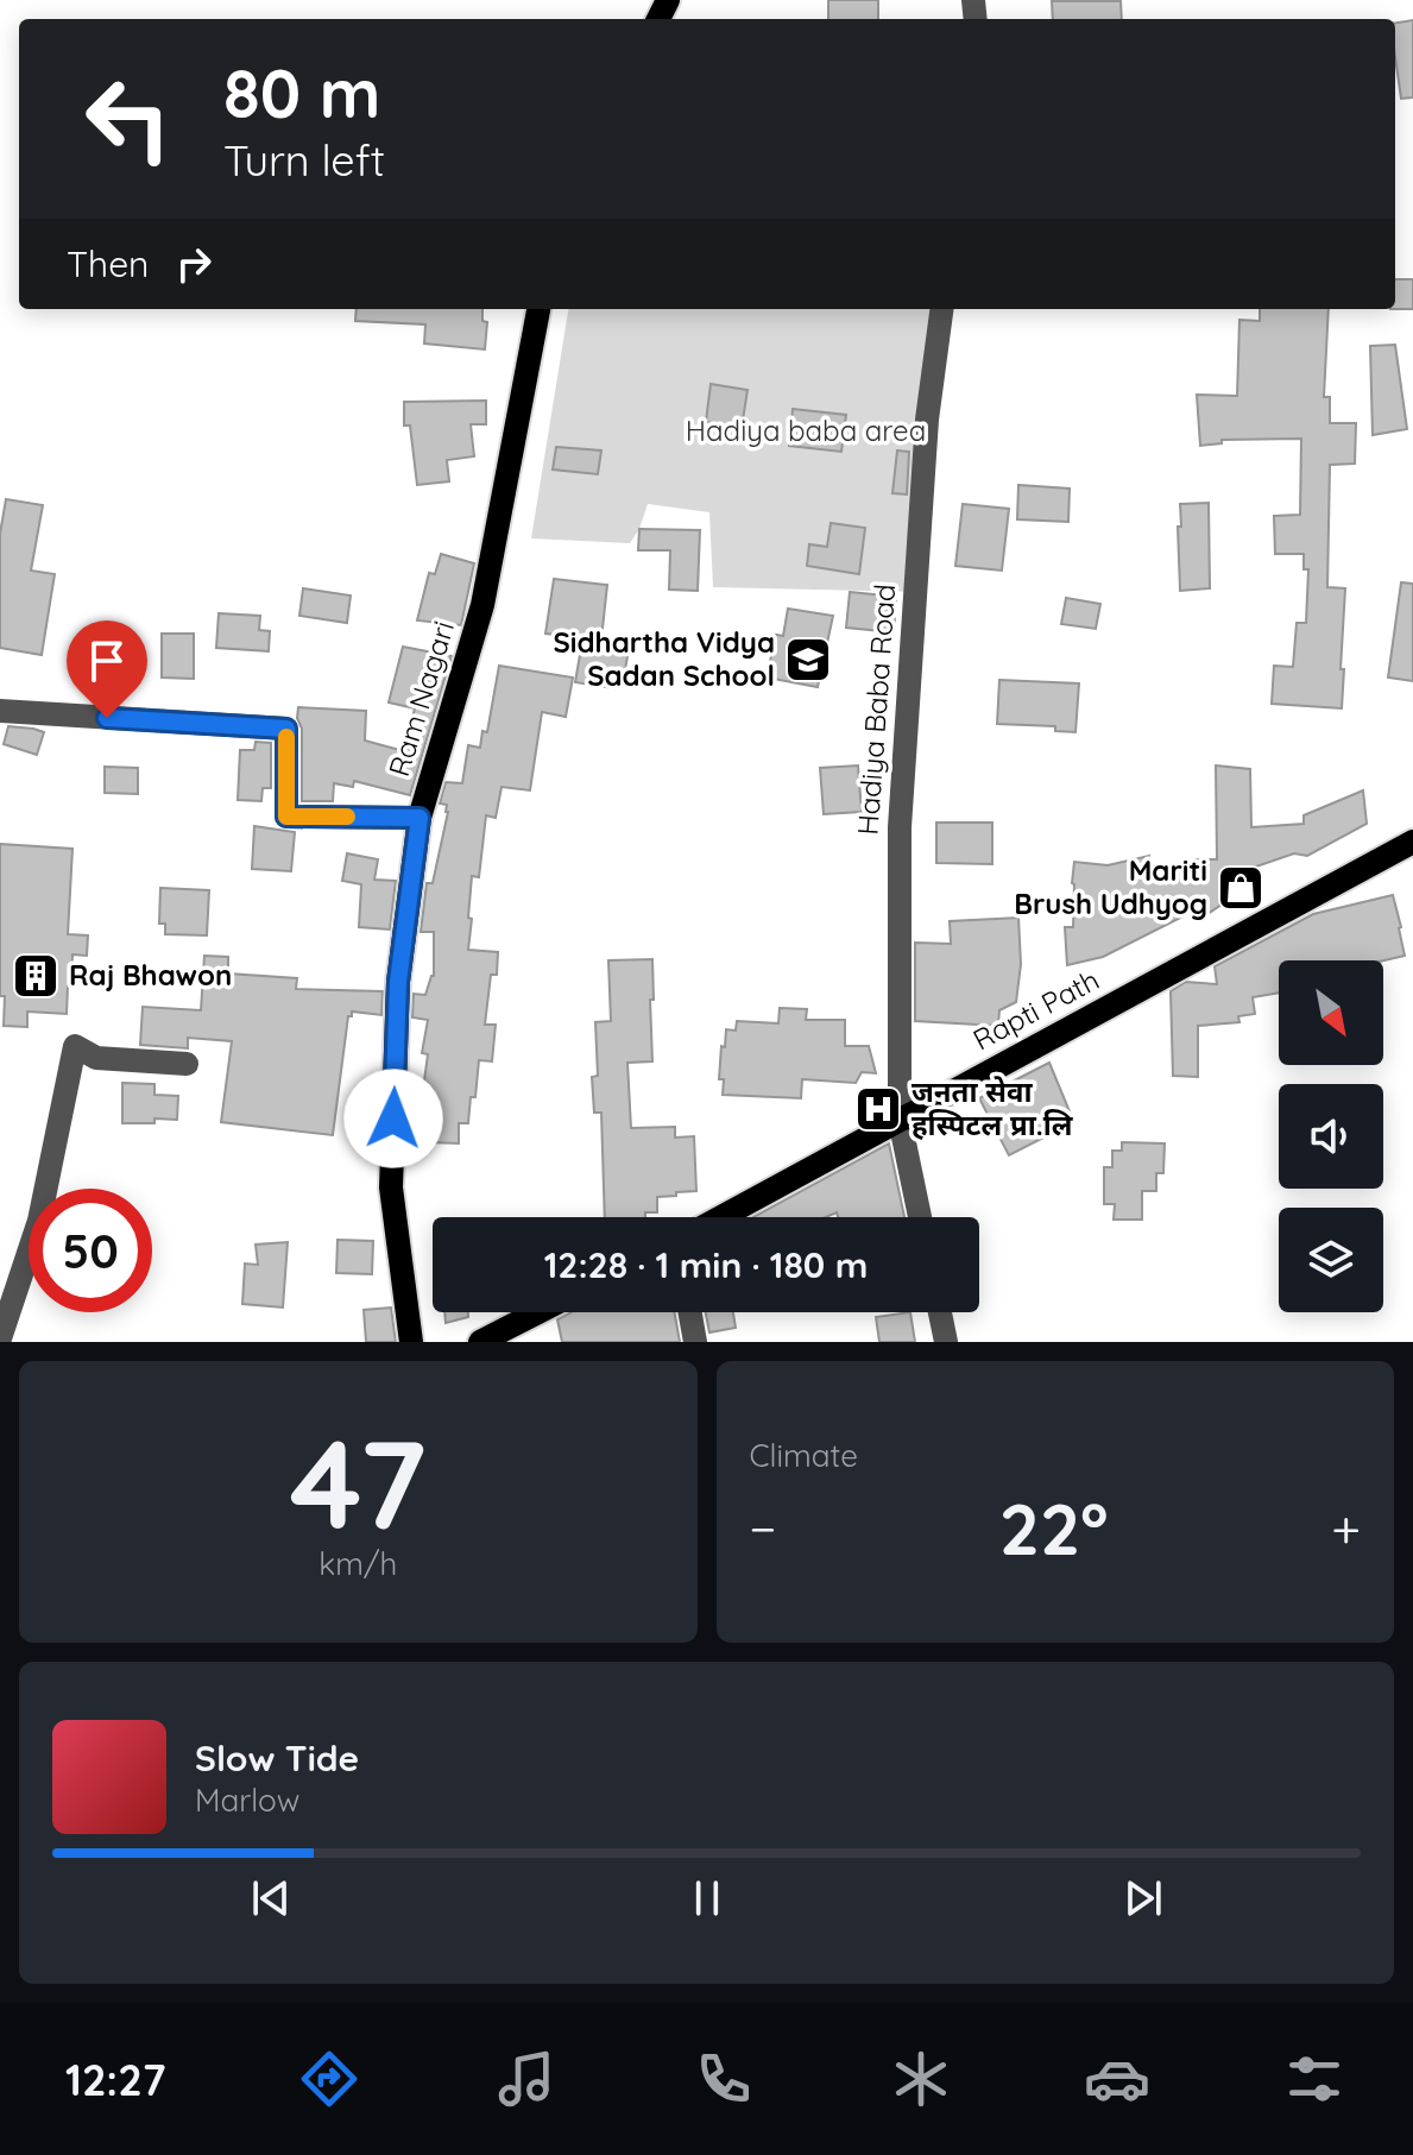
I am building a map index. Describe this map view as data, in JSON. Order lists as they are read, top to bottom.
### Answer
{
  "streets": {
    "main road": ["Ram Nagari", "Rapti Path"],
    "street": ["Hadiya Baba Road"]
  },
  "crossings": [
    ["Hadiya Baba Road", "Rapti Path"]
  ],
  "parks": ["Hadiya baba area"],
  "places": {
    "school or university": ["Sidhartha Vidya Sadan School"],
    "shop": ["Mariti Brush Udhyog"],
    "building": ["Raj Bhawon"],
    "hospital": ["जनता सेवा हस्पिटल प्रा.लि"]
  },
  "north": "bottom right",
  "page": {
    "turn": ["80 m", "Turn left"],
    "then": "Then",
    "limit": "50",
    "trip": "12:28 · 1 min · 180 m",
    "tile": [
      ["47", "km/h"],
      "Climate"
    ],
    "heat": ["−", "22°", "+"],
    "song": ["Slow Tide", "Marlow"],
    "tabs": "12:27"
  }
}
